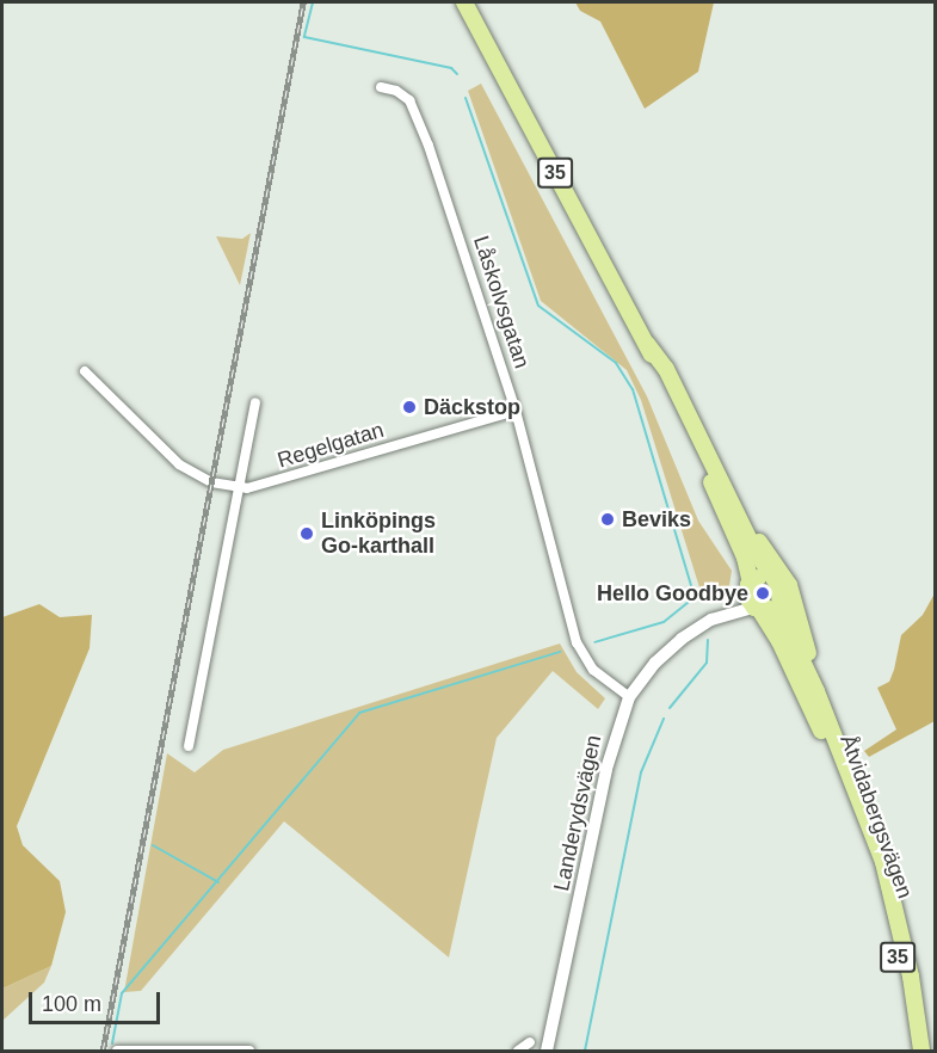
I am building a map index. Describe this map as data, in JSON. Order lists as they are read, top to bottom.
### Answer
{
  "streets": {
    "main road": ["35", "Åtvidabergsvägen"],
    "street": ["Låskolvsgatan", "Regelgatan", "Landerydsvägen"]
  },
  "crossings": [
    ["35", "Landerydsvägen"],
    ["35", "Åtvidabergsvägen"],
    ["Låskolvsgatan", "Regelgatan"],
    ["Låskolvsgatan", "Landerydsvägen"],
    ["Landerydsvägen", "Åtvidabergsvägen"]
  ],
  "places": [
    "Däckstop",
    "Beviks",
    "Linköpings Go-karthall",
    "Hello Goodbye"
  ],
  "scale_bar": "100 m"
}
